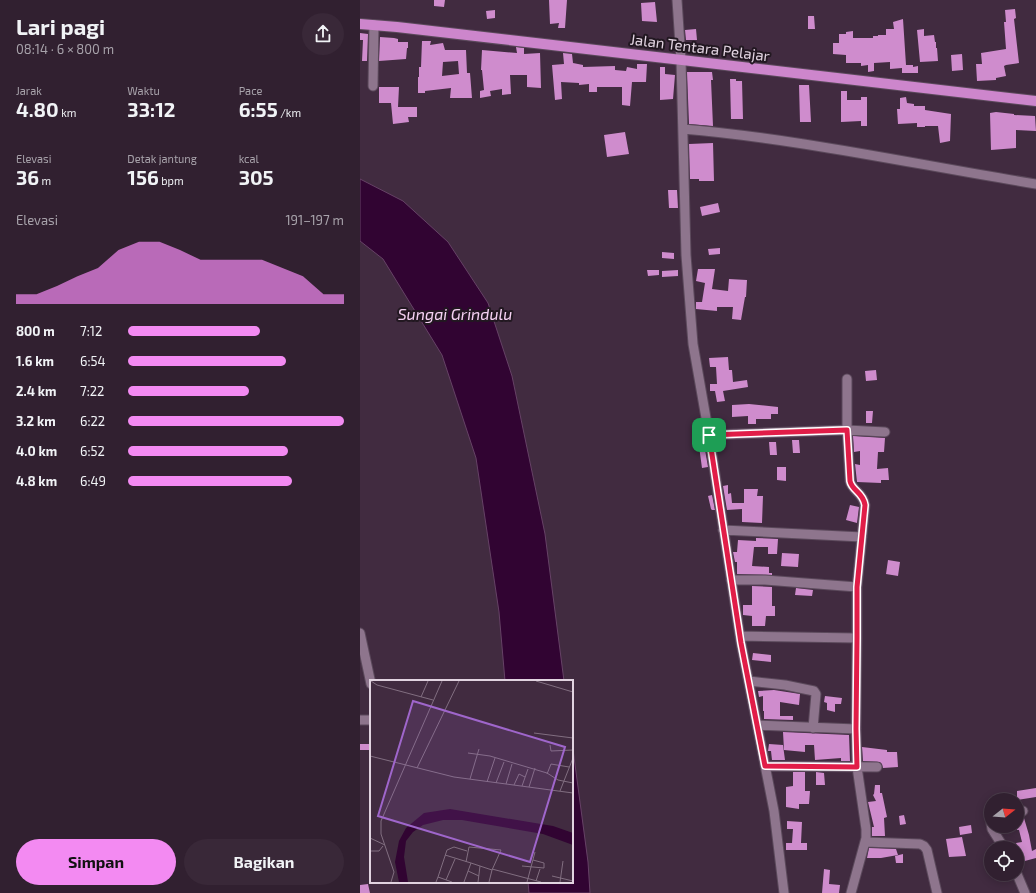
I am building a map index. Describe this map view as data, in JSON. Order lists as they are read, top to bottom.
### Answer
{
  "streets": {
    "main road": ["Jalan Tentara Pelajar"]
  },
  "water": ["Sungai Grindulu"],
  "north": "right",
  "page": {
    "heading": ["Lari pagi", "08:14 · 6 × 800 m"],
    "stats": [
      ["Jarak", "4.80 km"],
      ["Waktu", "33:12"],
      ["Pace", "6:55 /km"],
      ["Elevasi", "36 m"],
      ["Detak jantung", "156 bpm"],
      ["kcal", "305"]
    ],
    "chart": ["Elevasi", "191–197 m"],
    "list": [
      {
        "name": "800 m",
        "note": "7:12"
      },
      {
        "name": "1.6 km",
        "note": "6:54"
      },
      {
        "name": "2.4 km",
        "note": "7:22"
      },
      {
        "name": "3.2 km",
        "note": "6:22"
      },
      {
        "name": "4.0 km",
        "note": "6:52"
      },
      {
        "name": "4.8 km",
        "note": "6:49"
      }
    ],
    "buttons": ["Simpan", "Bagikan"]
  }
}
